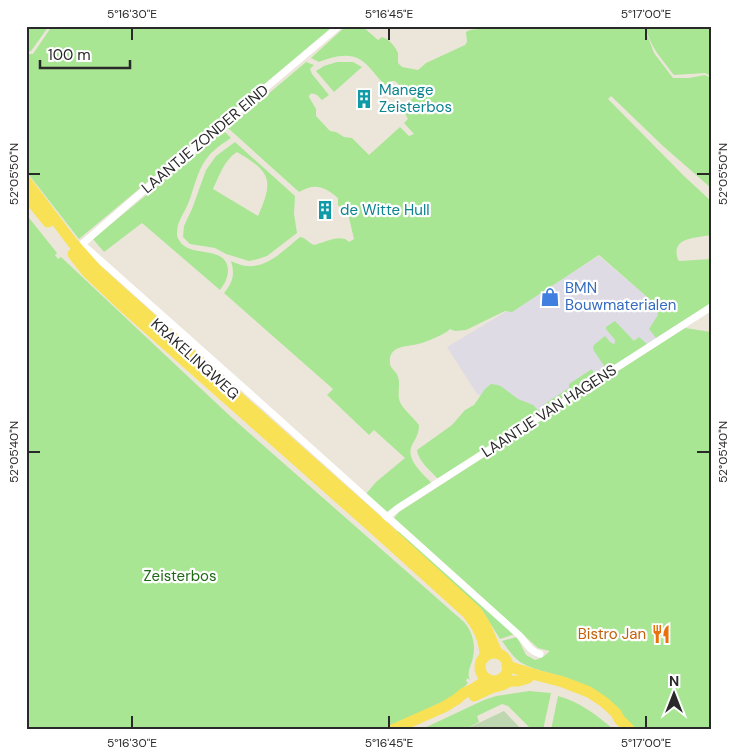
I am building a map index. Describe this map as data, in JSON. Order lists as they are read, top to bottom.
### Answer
{
  "streets": {
    "main road": ["KRAKELINGWEG"],
    "street": ["LAANTJE ZONDER EIND", "LAANTJE VAN HAGENS"]
  },
  "crossings": [
    ["LAANTJE ZONDER EIND", "KRAKELINGWEG"],
    ["KRAKELINGWEG", "LAANTJE VAN HAGENS"]
  ],
  "parks": ["Zeisterbos"],
  "places": {
    "building": ["Manege Zeisterbos", "de Witte Hull"],
    "shop": ["BMN Bouwmaterialen"],
    "restaurant": ["Bistro Jan"]
  },
  "scale_bar": "100 m",
  "north": "top",
  "coordinates": [
    "5°16'30\"E",
    "5°16'45\"E",
    "5°17'00\"E",
    "52°05'50\"N",
    "52°05'40\"N"
  ]
}
